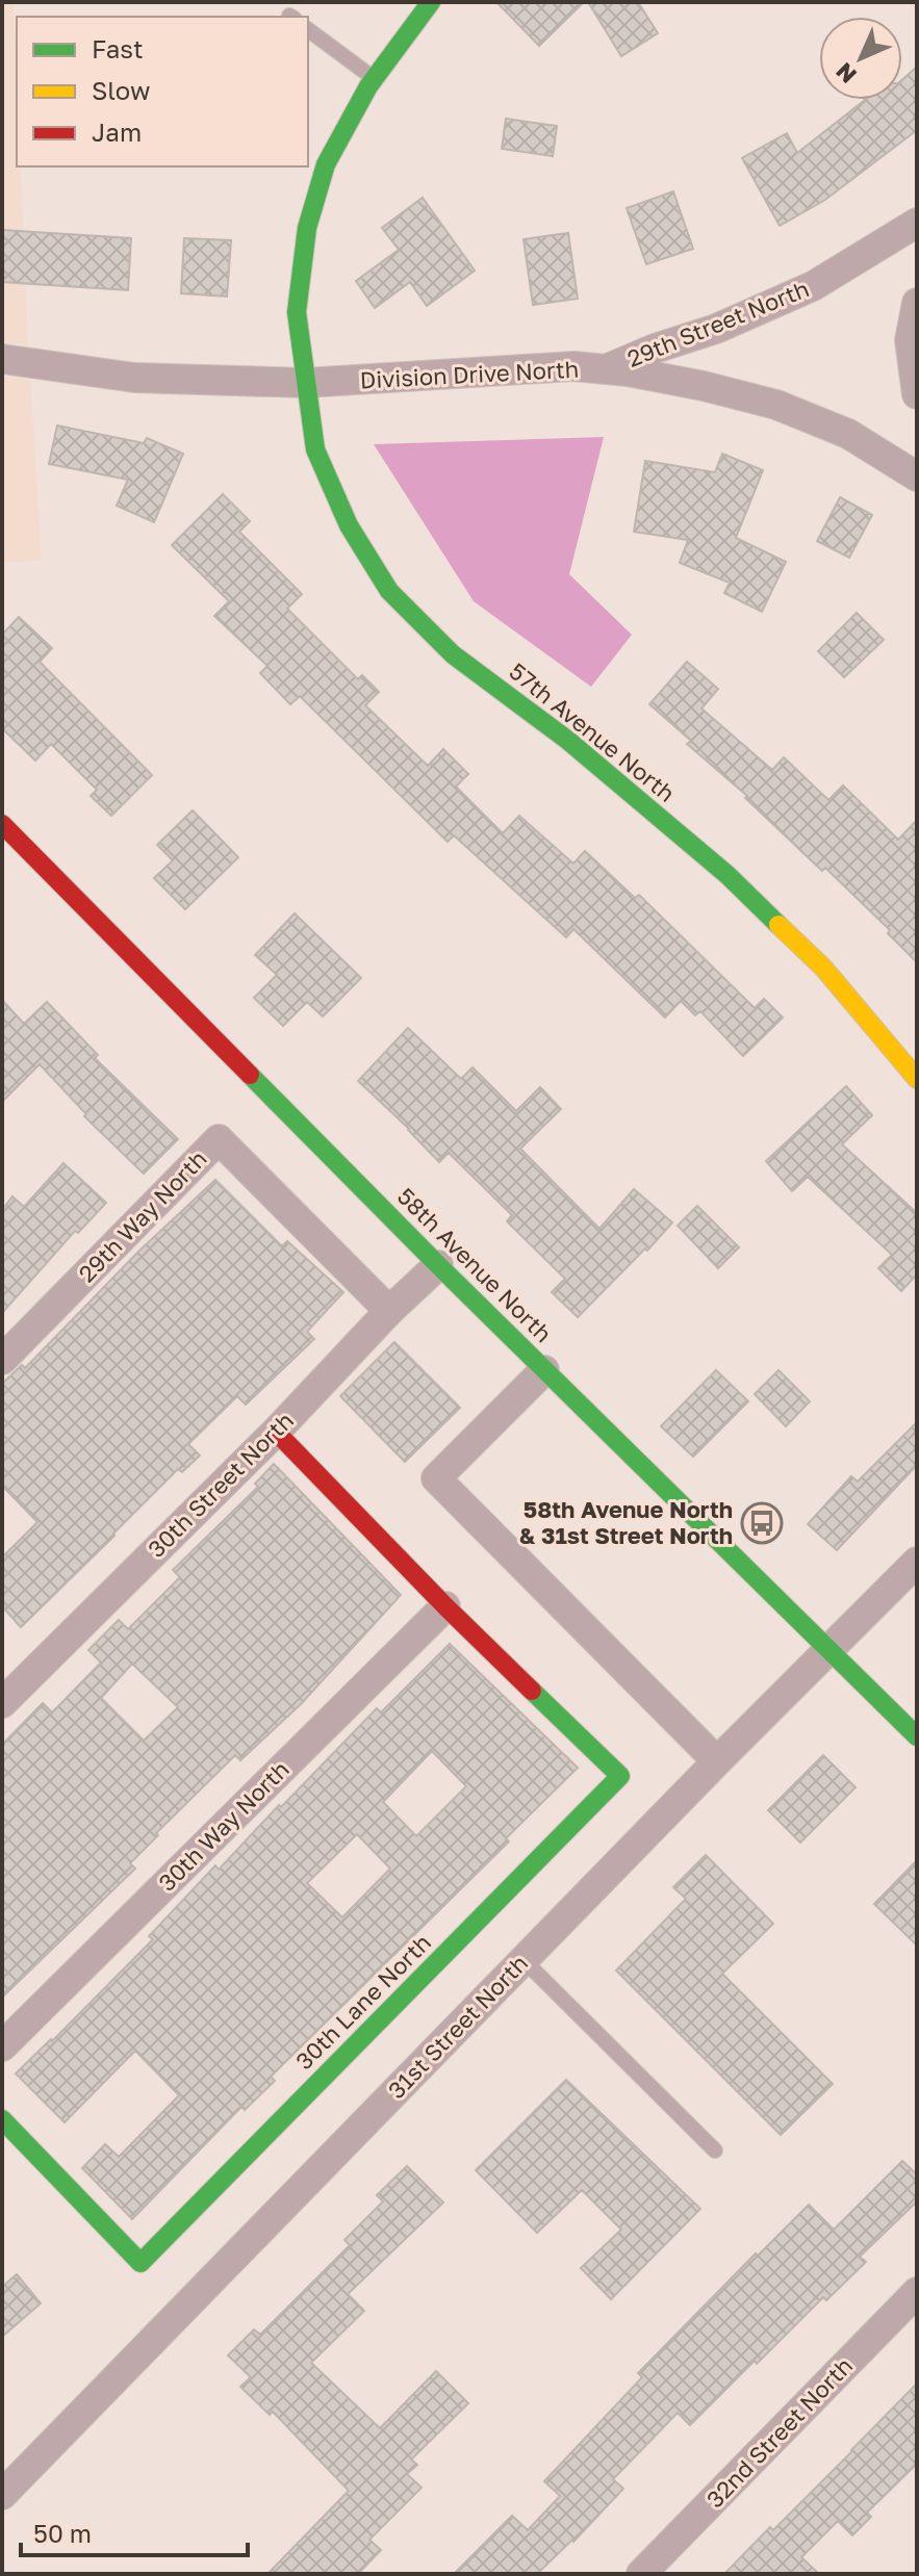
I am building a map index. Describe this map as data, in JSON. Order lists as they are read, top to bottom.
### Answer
{
  "streets": {
    "street": [
      "29th Street North",
      "Division Drive North",
      "57th Avenue North",
      "29th Way North",
      "58th Avenue North",
      "30th Street North",
      "30th Way North",
      "30th Lane North",
      "31st Street North",
      "32nd Street North"
    ]
  },
  "crossings": [
    ["29th Street North", "Division Drive North"],
    ["Division Drive North", "57th Avenue North"],
    ["29th Way North", "30th Street North"],
    ["58th Avenue North", "30th Street North"],
    ["58th Avenue North", "31st Street North"],
    ["30th Way North", "30th Lane North"]
  ],
  "places": {
    "bus stop": ["58th Avenue North & 31st Street North"]
  },
  "legend": ["Fast", "Slow", "Jam"],
  "scale_bar": "50 m",
  "north": "bottom left"
}
